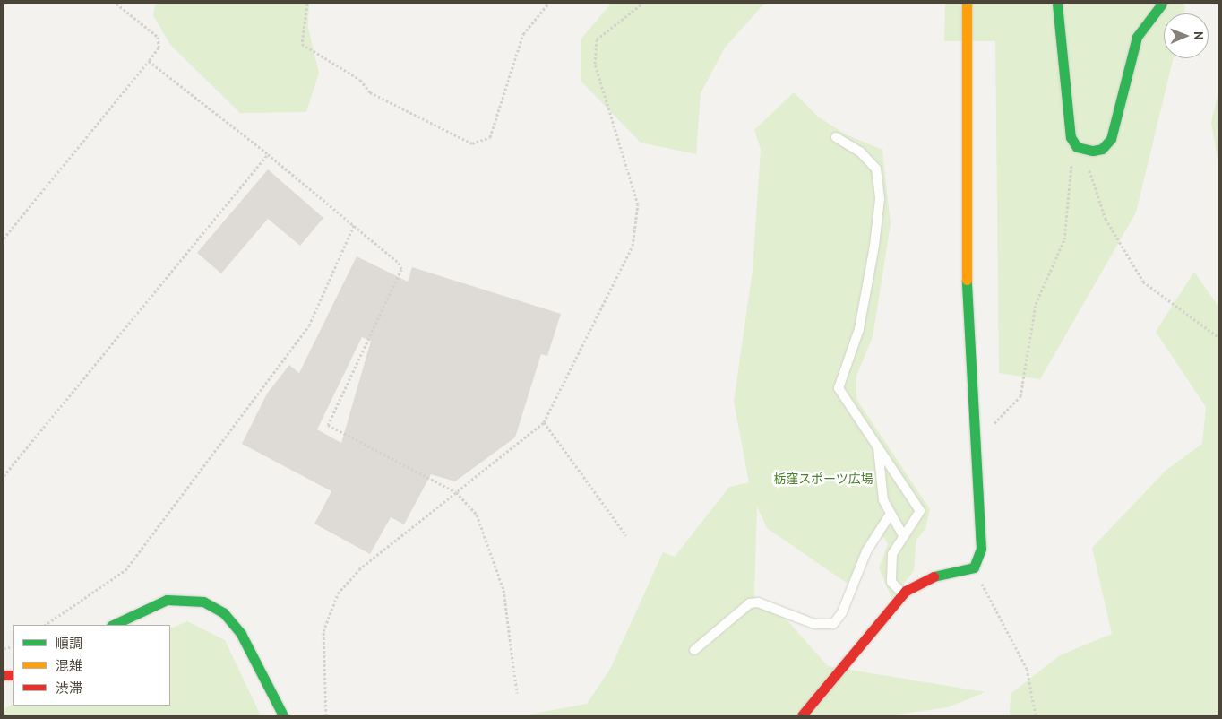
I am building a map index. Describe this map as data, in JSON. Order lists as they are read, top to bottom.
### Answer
{
  "parks": ["栃窪スポーツ広場"],
  "legend": ["順調", "混雑", "渋滞"],
  "north": "right"
}
